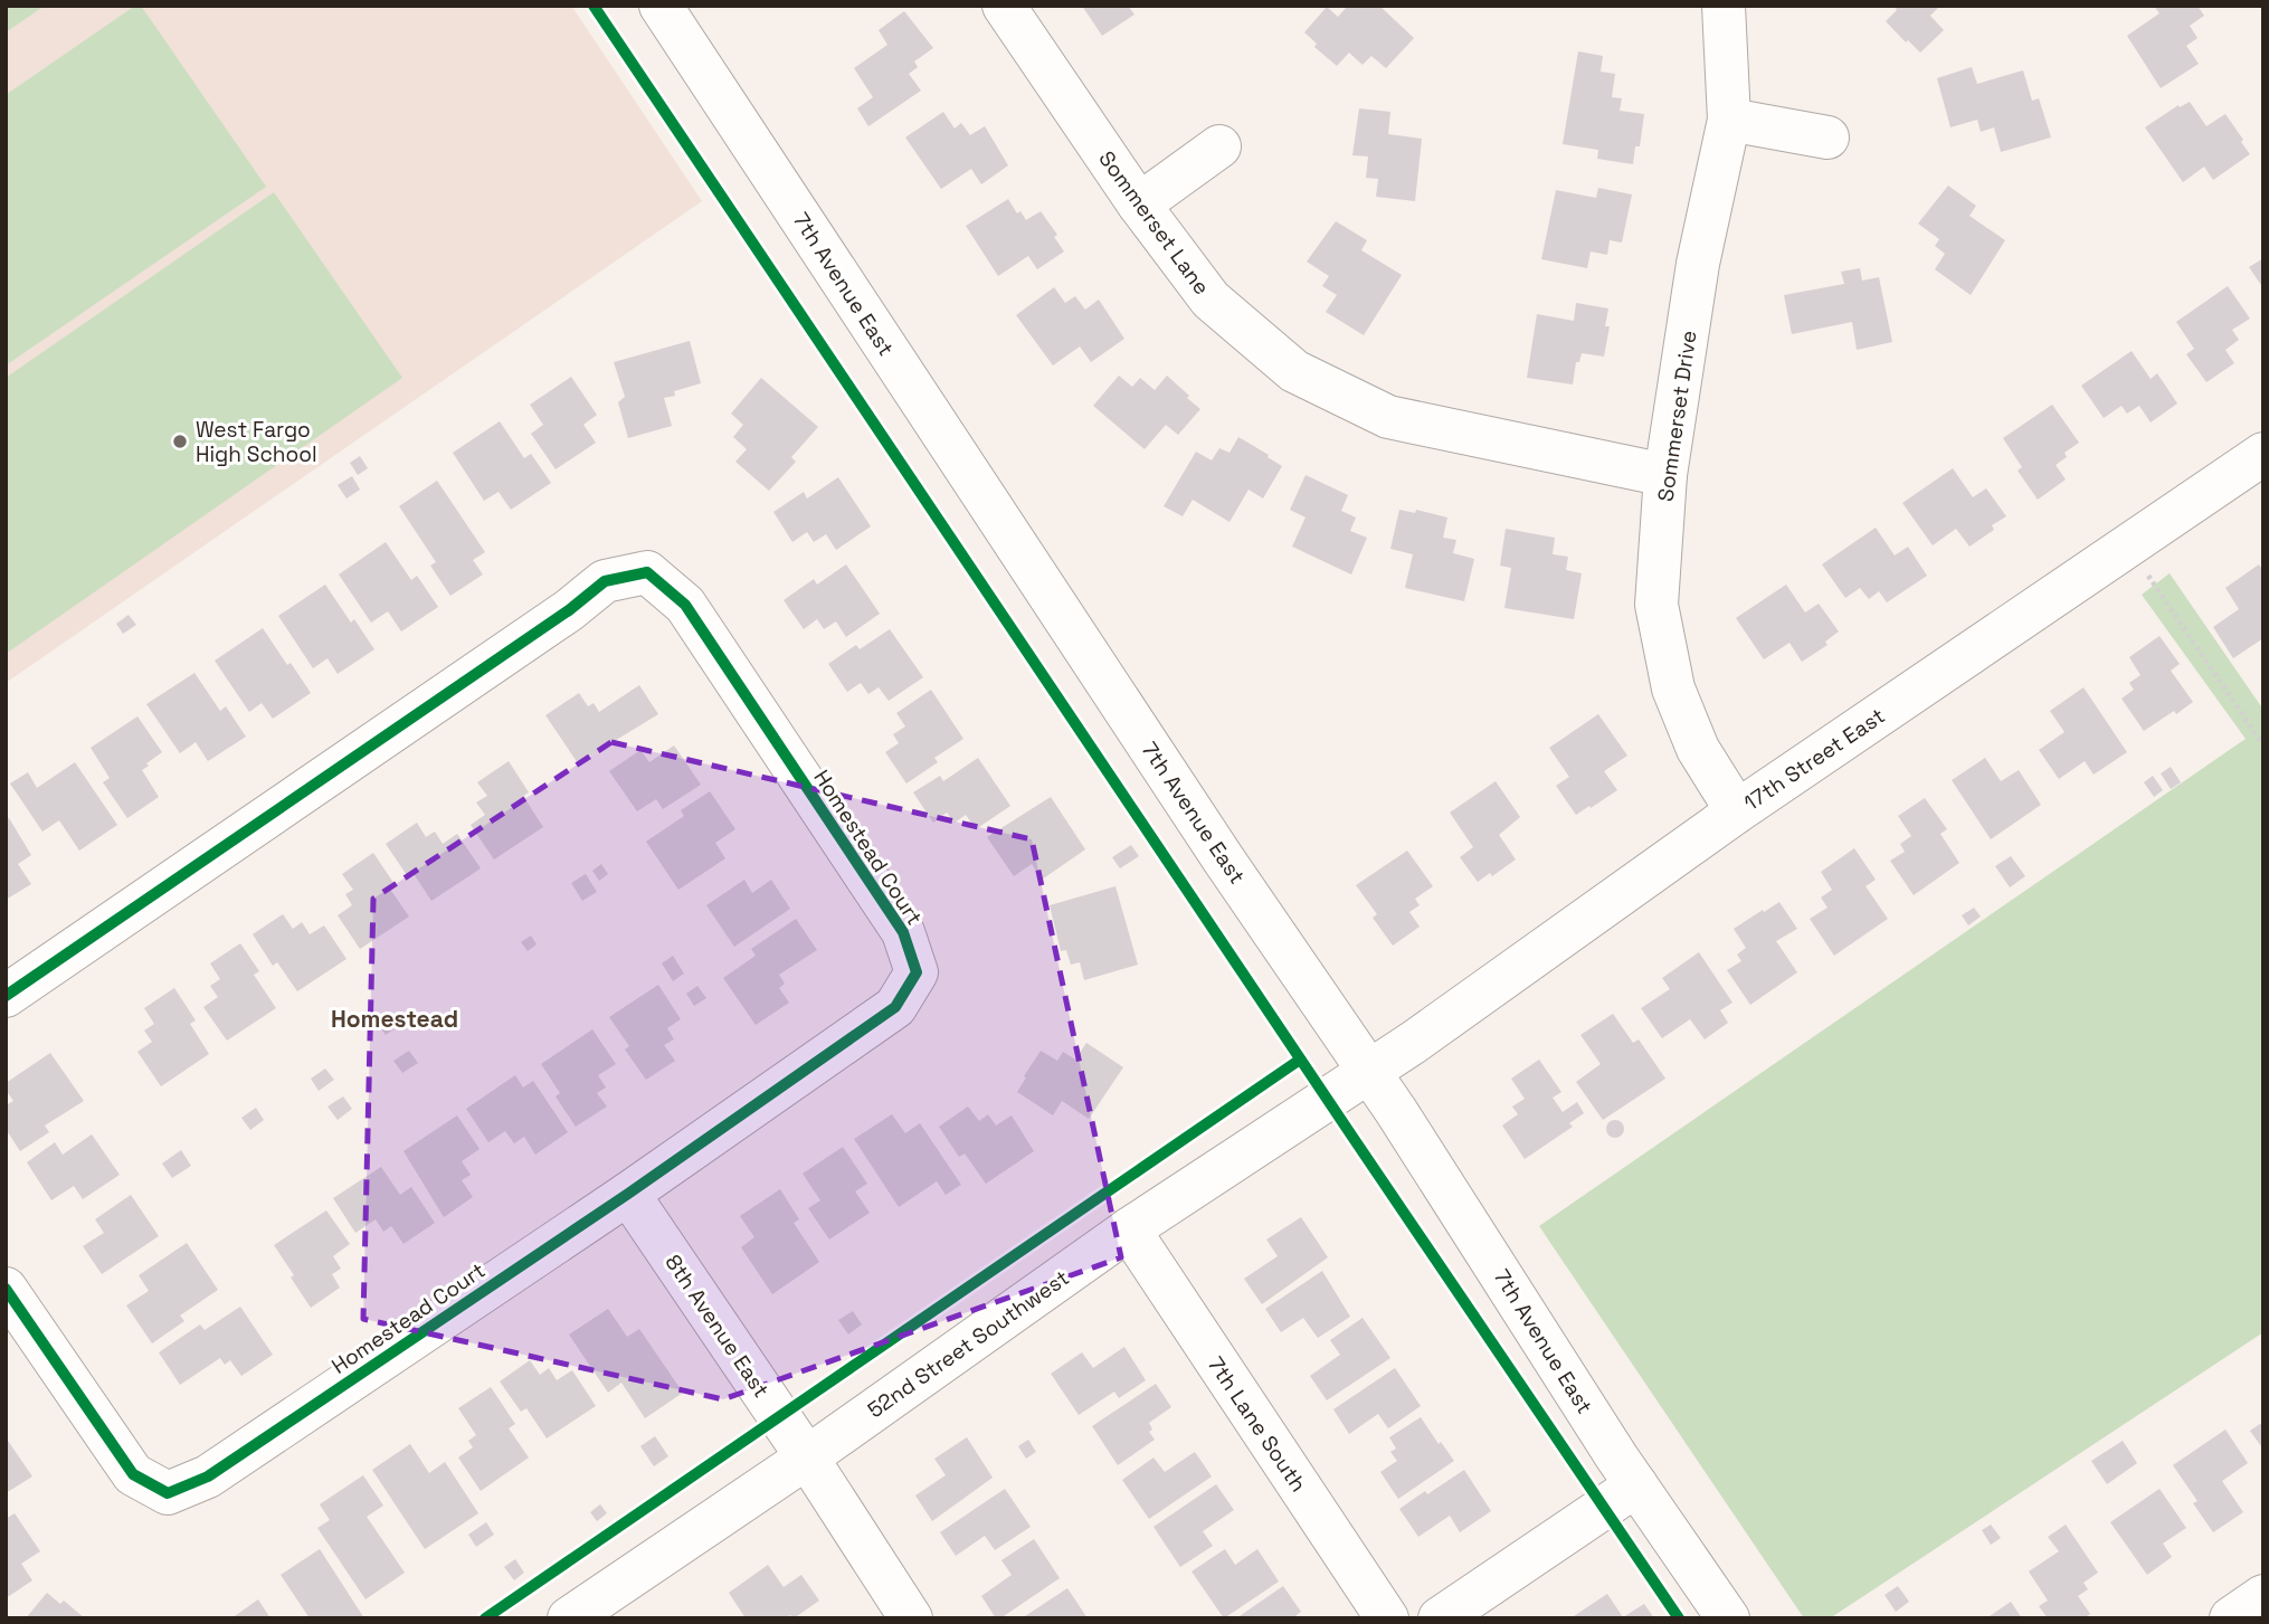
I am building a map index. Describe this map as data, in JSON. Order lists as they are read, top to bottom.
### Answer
{
  "streets": {
    "street": [
      "Sommerset Lane",
      "7th Avenue East",
      "Sommerset Drive",
      "17th Street East",
      "Homestead Court",
      "8th Avenue East",
      "52nd Street Southwest",
      "7th Lane South"
    ]
  },
  "crossings": [
    ["Sommerset Lane", "Sommerset Drive"],
    ["7th Avenue East", "17th Street East"],
    ["7th Avenue East", "52nd Street Southwest"],
    ["Sommerset Drive", "17th Street East"],
    ["17th Street East", "52nd Street Southwest"],
    ["Homestead Court", "8th Avenue East"],
    ["8th Avenue East", "52nd Street Southwest"],
    ["52nd Street Southwest", "7th Lane South"]
  ],
  "districts": ["Homestead"],
  "places": ["West Fargo High School"]
}
